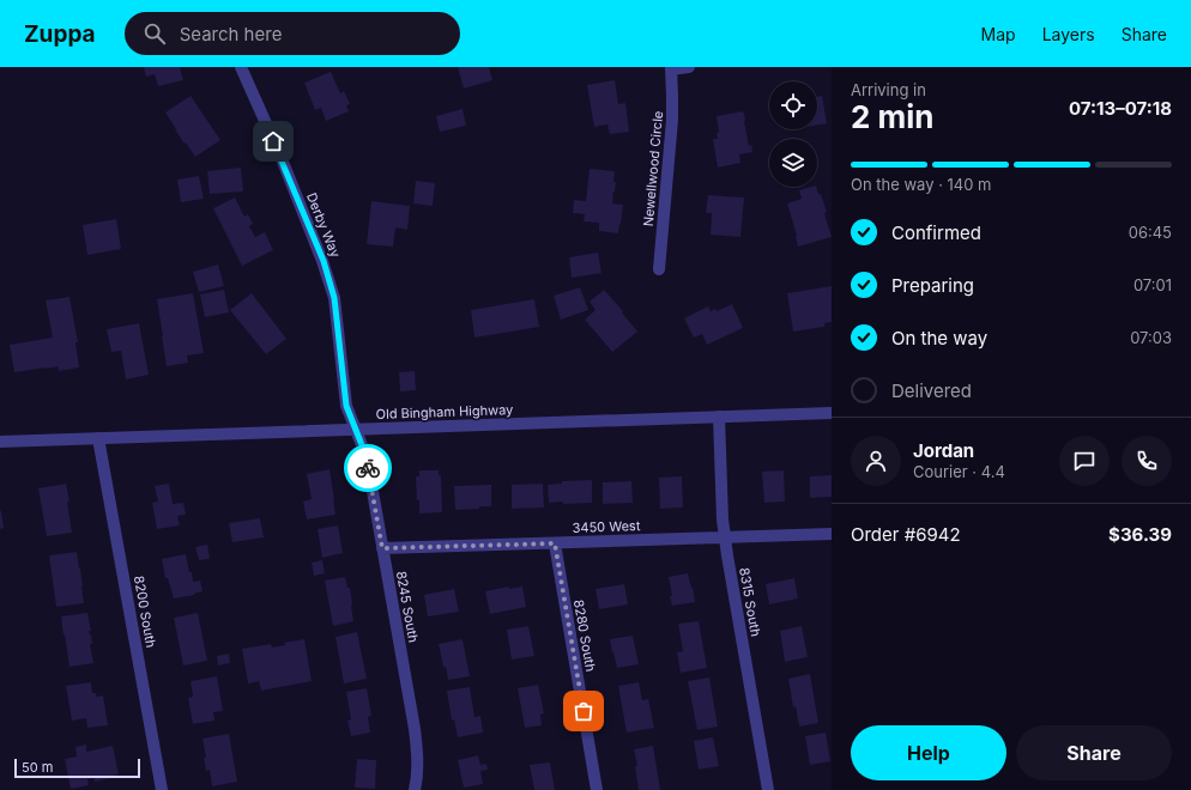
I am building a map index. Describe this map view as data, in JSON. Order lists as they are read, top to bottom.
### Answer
{
  "streets": {
    "street": [
      "Newellwood Circle",
      "Derby Way",
      "Old Bingham Highway",
      "3450 West",
      "8315 South",
      "8245 South",
      "8200 South",
      "8280 South"
    ]
  },
  "crossings": [
    ["Derby Way", "Old Bingham Highway"],
    ["Derby Way", "8245 South"],
    ["Old Bingham Highway", "8315 South"],
    ["Old Bingham Highway", "8245 South"],
    ["Old Bingham Highway", "8200 South"],
    ["3450 West", "8315 South"],
    ["3450 West", "8245 South"],
    ["3450 West", "8280 South"]
  ],
  "scale_bar": "50 m",
  "page": {
    "header": "Zuppa",
    "search": "Search here",
    "nav": ["Map", "Layers", "Share"],
    "heading": ["2 min", "Arriving in", "07:13–07:18"],
    "panel": [
      "Jordan",
      "Courier · 4.4",
      "Order #6942",
      "$36.39"
    ],
    "bar": "On the way · 140 m",
    "list": [
      ["Confirmed", "06:45"],
      ["Preparing", "07:01"],
      ["On the way", "07:03"],
      "Delivered"
    ],
    "buttons": ["Help", "Share"],
    "scale": "50 m"
  }
}
